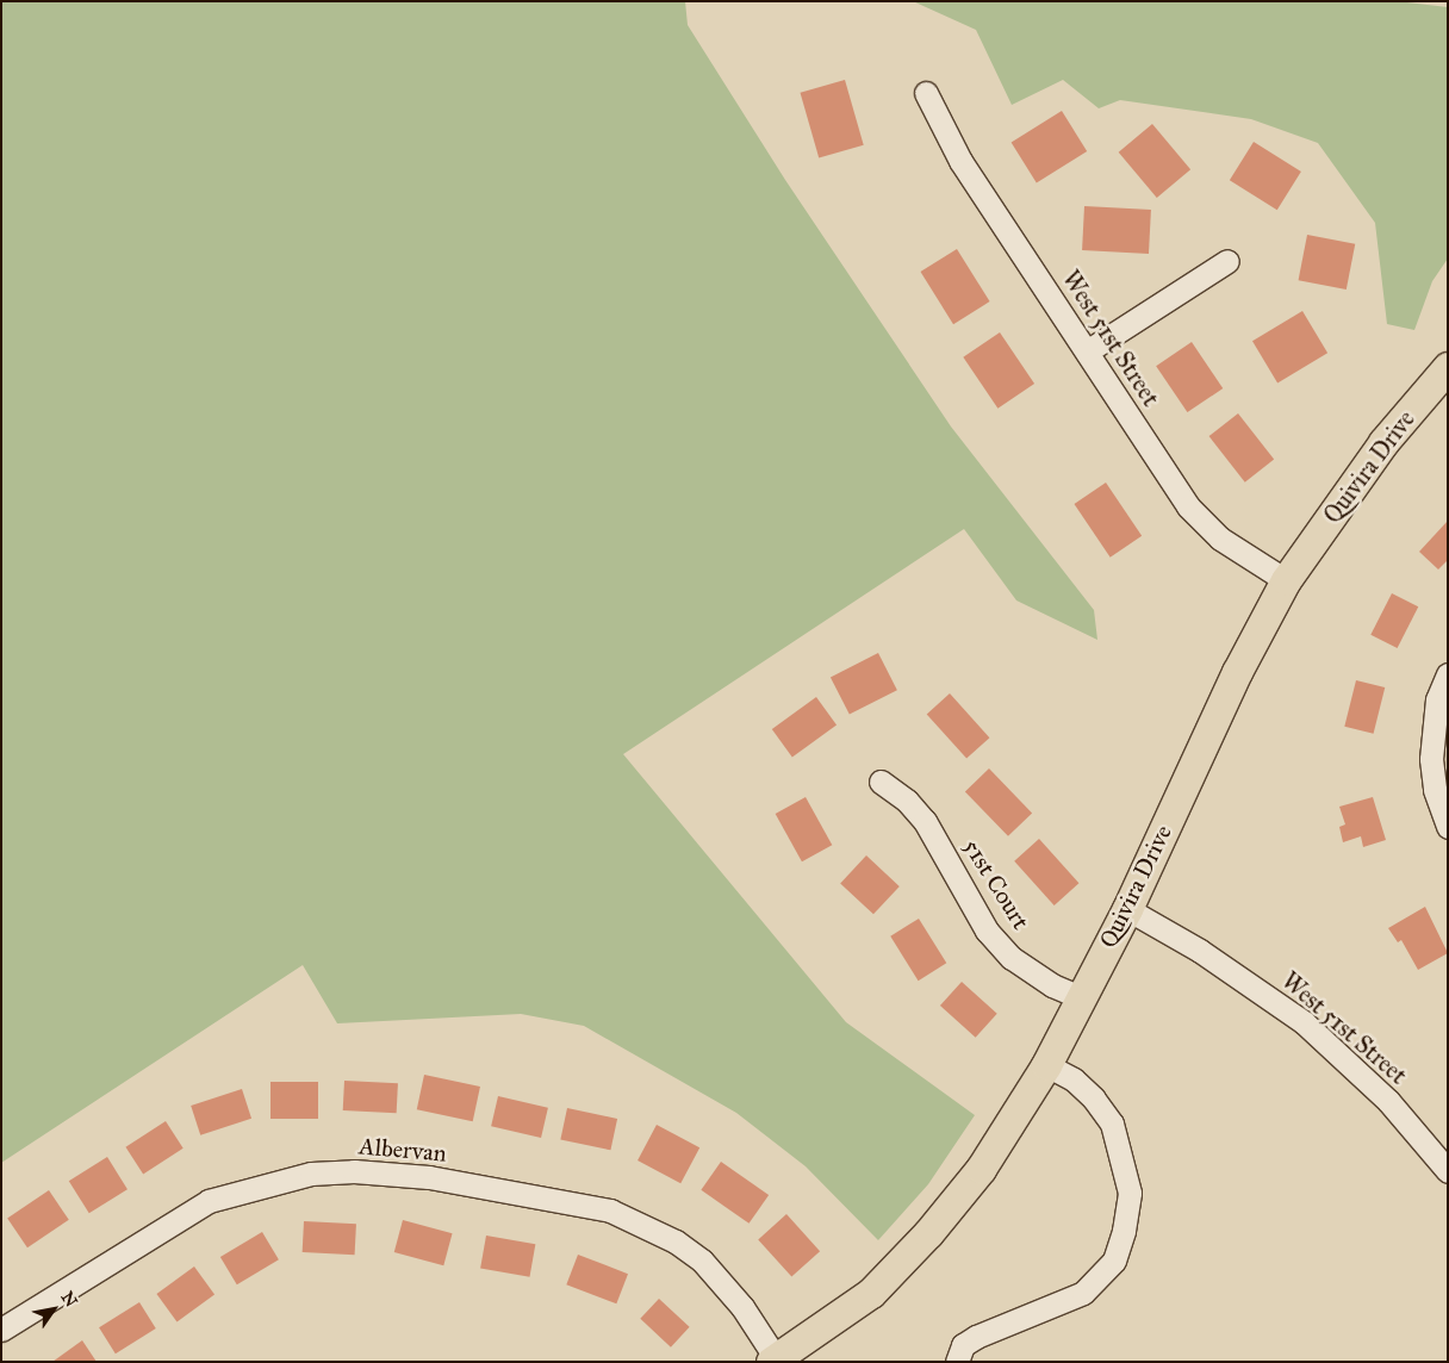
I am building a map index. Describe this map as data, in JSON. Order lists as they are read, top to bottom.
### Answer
{
  "streets": {
    "main road": ["Quivira Drive"],
    "street": ["West 51st Street", "51st Court", "Albervan"]
  },
  "crossings": [
    ["West 51st Street", "Quivira Drive"],
    ["Quivira Drive", "51st Court"],
    ["Quivira Drive", "Albervan"]
  ],
  "north": "top right"
}
